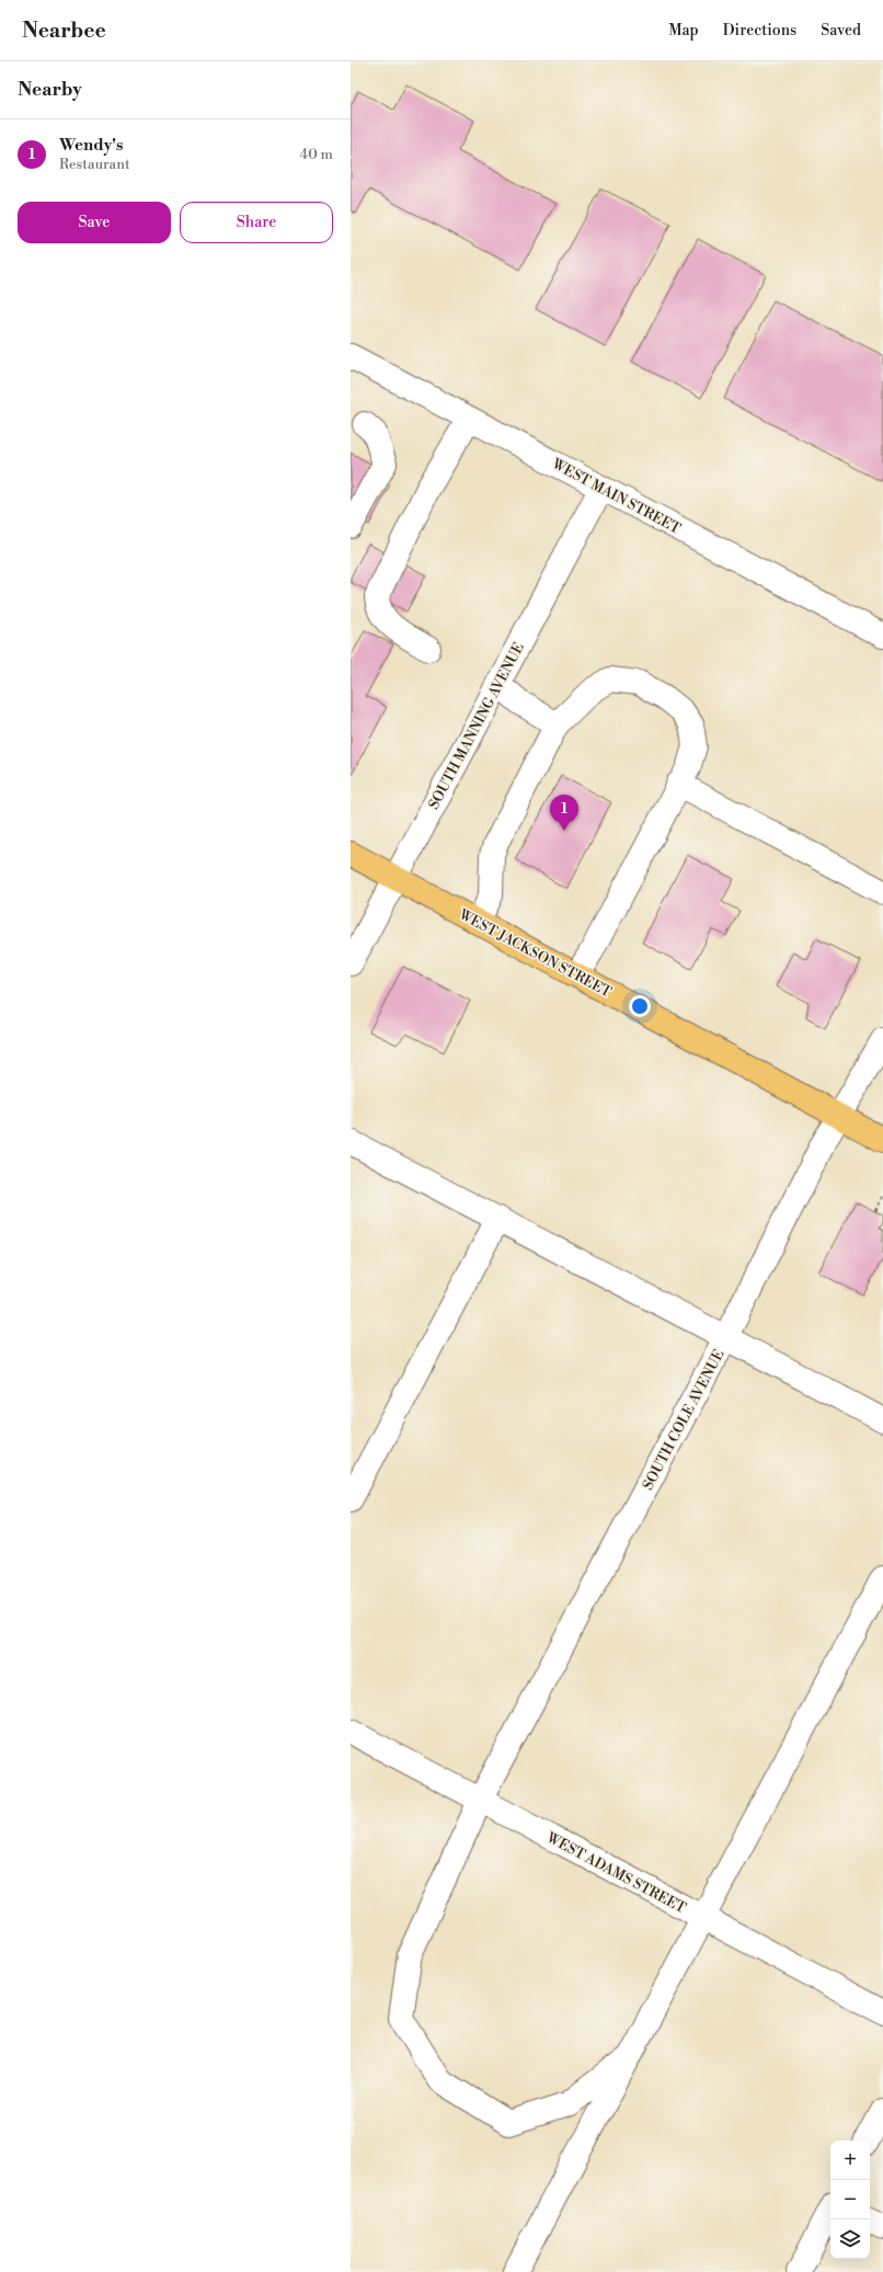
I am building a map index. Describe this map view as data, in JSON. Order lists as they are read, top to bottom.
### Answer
{
  "streets": {
    "main road": ["WEST JACKSON STREET"],
    "street": [
      "WEST MAIN STREET",
      "SOUTH MANNING AVENUE",
      "SOUTH COLE AVENUE",
      "WEST ADAMS STREET"
    ]
  },
  "crossings": [
    ["WEST MAIN STREET", "SOUTH MANNING AVENUE"],
    ["SOUTH MANNING AVENUE", "WEST JACKSON STREET"],
    ["WEST JACKSON STREET", "SOUTH COLE AVENUE"],
    ["SOUTH COLE AVENUE", "WEST ADAMS STREET"]
  ],
  "page": {
    "header": "Nearbee",
    "nav": ["Map", "Directions", "Saved"],
    "heading": "Nearby",
    "list": [
      {
        "mark": "1",
        "name": "Wendy's",
        "note": "Restaurant",
        "value": "40 m"
      }
    ],
    "buttons": ["Save", "Share"],
    "pins": "1",
    "map_buttons": ["+", "−"]
  }
}
